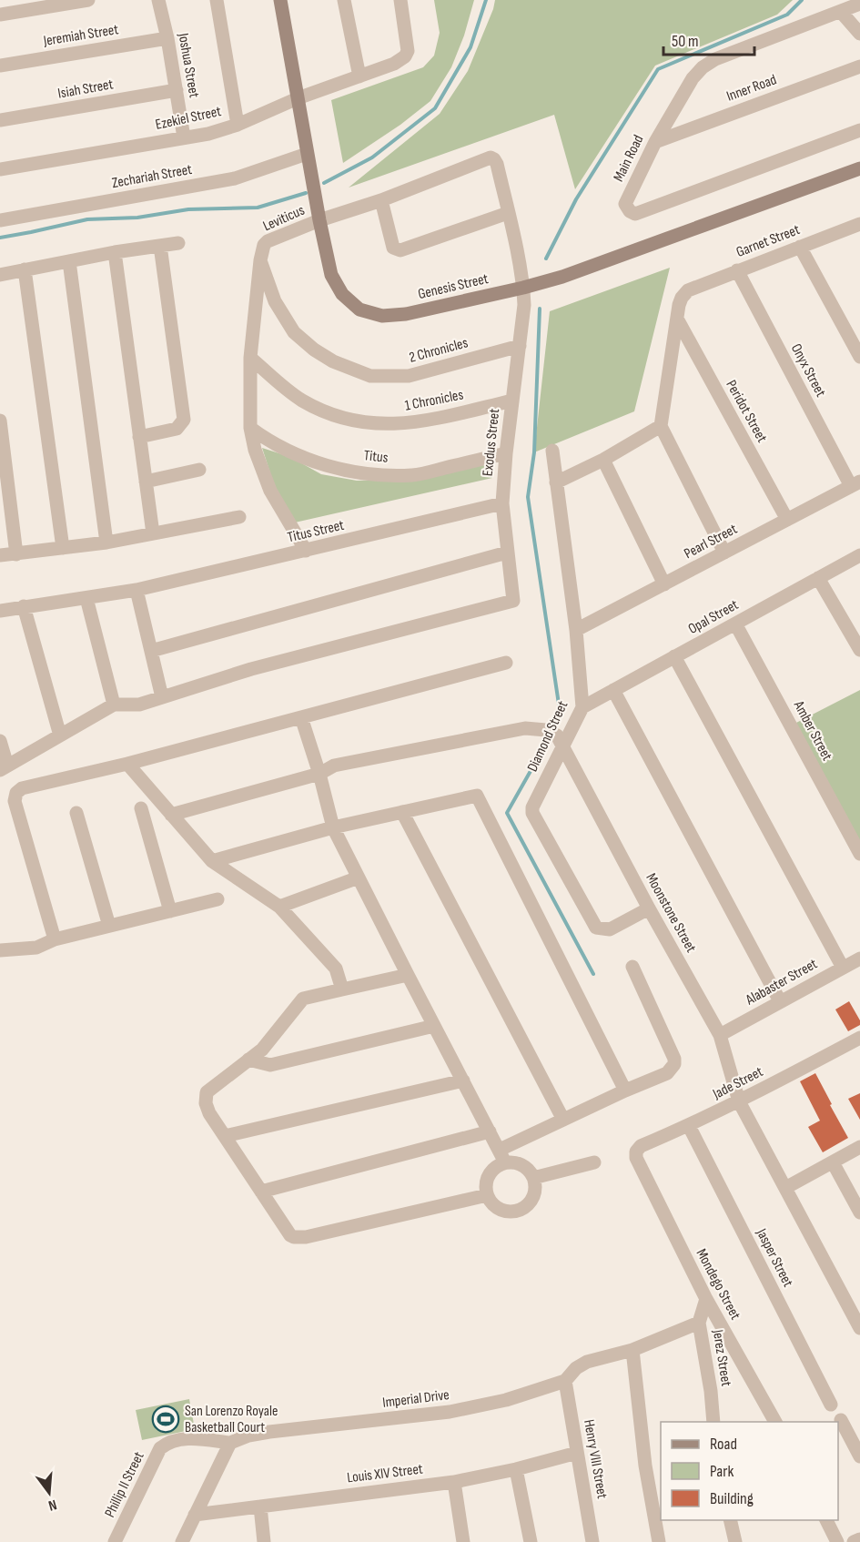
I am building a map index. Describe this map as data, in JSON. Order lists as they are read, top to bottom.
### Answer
{
  "streets": {
    "street": [
      "Jeremiah Street",
      "Joshua Street",
      "Inner Road",
      "Isiah Street",
      "Ezekiel Street",
      "Main Road",
      "Zechariah Street",
      "Leviticus",
      "Garnet Street",
      "Genesis Street",
      "2 Chronicles",
      "Onyx Street",
      "1 Chronicles",
      "Peridot Street",
      "Exodus Street",
      "Titus",
      "Titus Street",
      "Pearl Street",
      "Opal Street",
      "Amber Street",
      "Diamond Street",
      "Moonstone Street",
      "Alabaster Street",
      "Jade Street",
      "Jasper Street",
      "Mondego Street",
      "Jerez Street",
      "Imperial Drive",
      "Henry VIII Street",
      "Louis XIV Street",
      "Phillip II Street"
    ]
  },
  "crossings": [
    ["Jeremiah Street", "Joshua Street"],
    ["Joshua Street", "Isiah Street"],
    ["Joshua Street", "Ezekiel Street"],
    ["Inner Road", "Main Road"],
    ["Ezekiel Street", "Genesis Street"],
    ["Zechariah Street", "Genesis Street"],
    ["Leviticus", "Genesis Street"],
    ["Leviticus", "2 Chronicles"],
    ["Leviticus", "1 Chronicles"],
    ["Leviticus", "Exodus Street"],
    ["Leviticus", "Titus"],
    ["Leviticus", "Titus Street"],
    ["Garnet Street", "Onyx Street"],
    ["Garnet Street", "Peridot Street"],
    ["Genesis Street", "Exodus Street"],
    ["2 Chronicles", "Exodus Street"],
    ["Onyx Street", "Pearl Street"],
    ["1 Chronicles", "Exodus Street"],
    ["Peridot Street", "Pearl Street"],
    ["Exodus Street", "Titus"],
    ["Exodus Street", "Titus Street"],
    ["Pearl Street", "Diamond Street"],
    ["Opal Street", "Amber Street"],
    ["Opal Street", "Diamond Street"],
    ["Diamond Street", "Moonstone Street"],
    ["Moonstone Street", "Alabaster Street"],
    ["Moonstone Street", "Jade Street"],
    ["Jade Street", "Jasper Street"],
    ["Jade Street", "Mondego Street"],
    ["Mondego Street", "Jerez Street"],
    ["Jerez Street", "Imperial Drive"],
    ["Imperial Drive", "Henry VIII Street"],
    ["Imperial Drive", "Phillip II Street"],
    ["Henry VIII Street", "Louis XIV Street"]
  ],
  "places": {
    "sports": ["San Lorenzo Royale Basketball Court"]
  },
  "legend": ["Road", "Park", "Building"],
  "scale_bar": "50 m",
  "north": "bottom"
}
